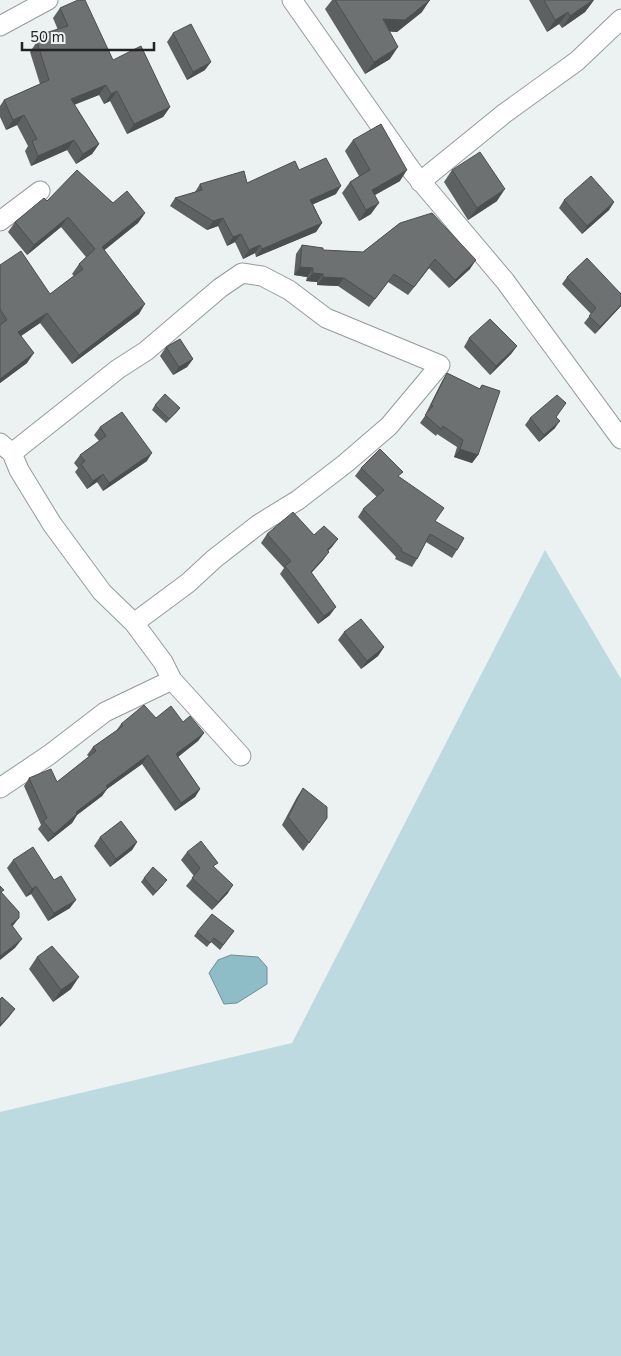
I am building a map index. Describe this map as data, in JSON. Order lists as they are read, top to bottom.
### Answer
{
  "scale_bar": "50 m"
}
